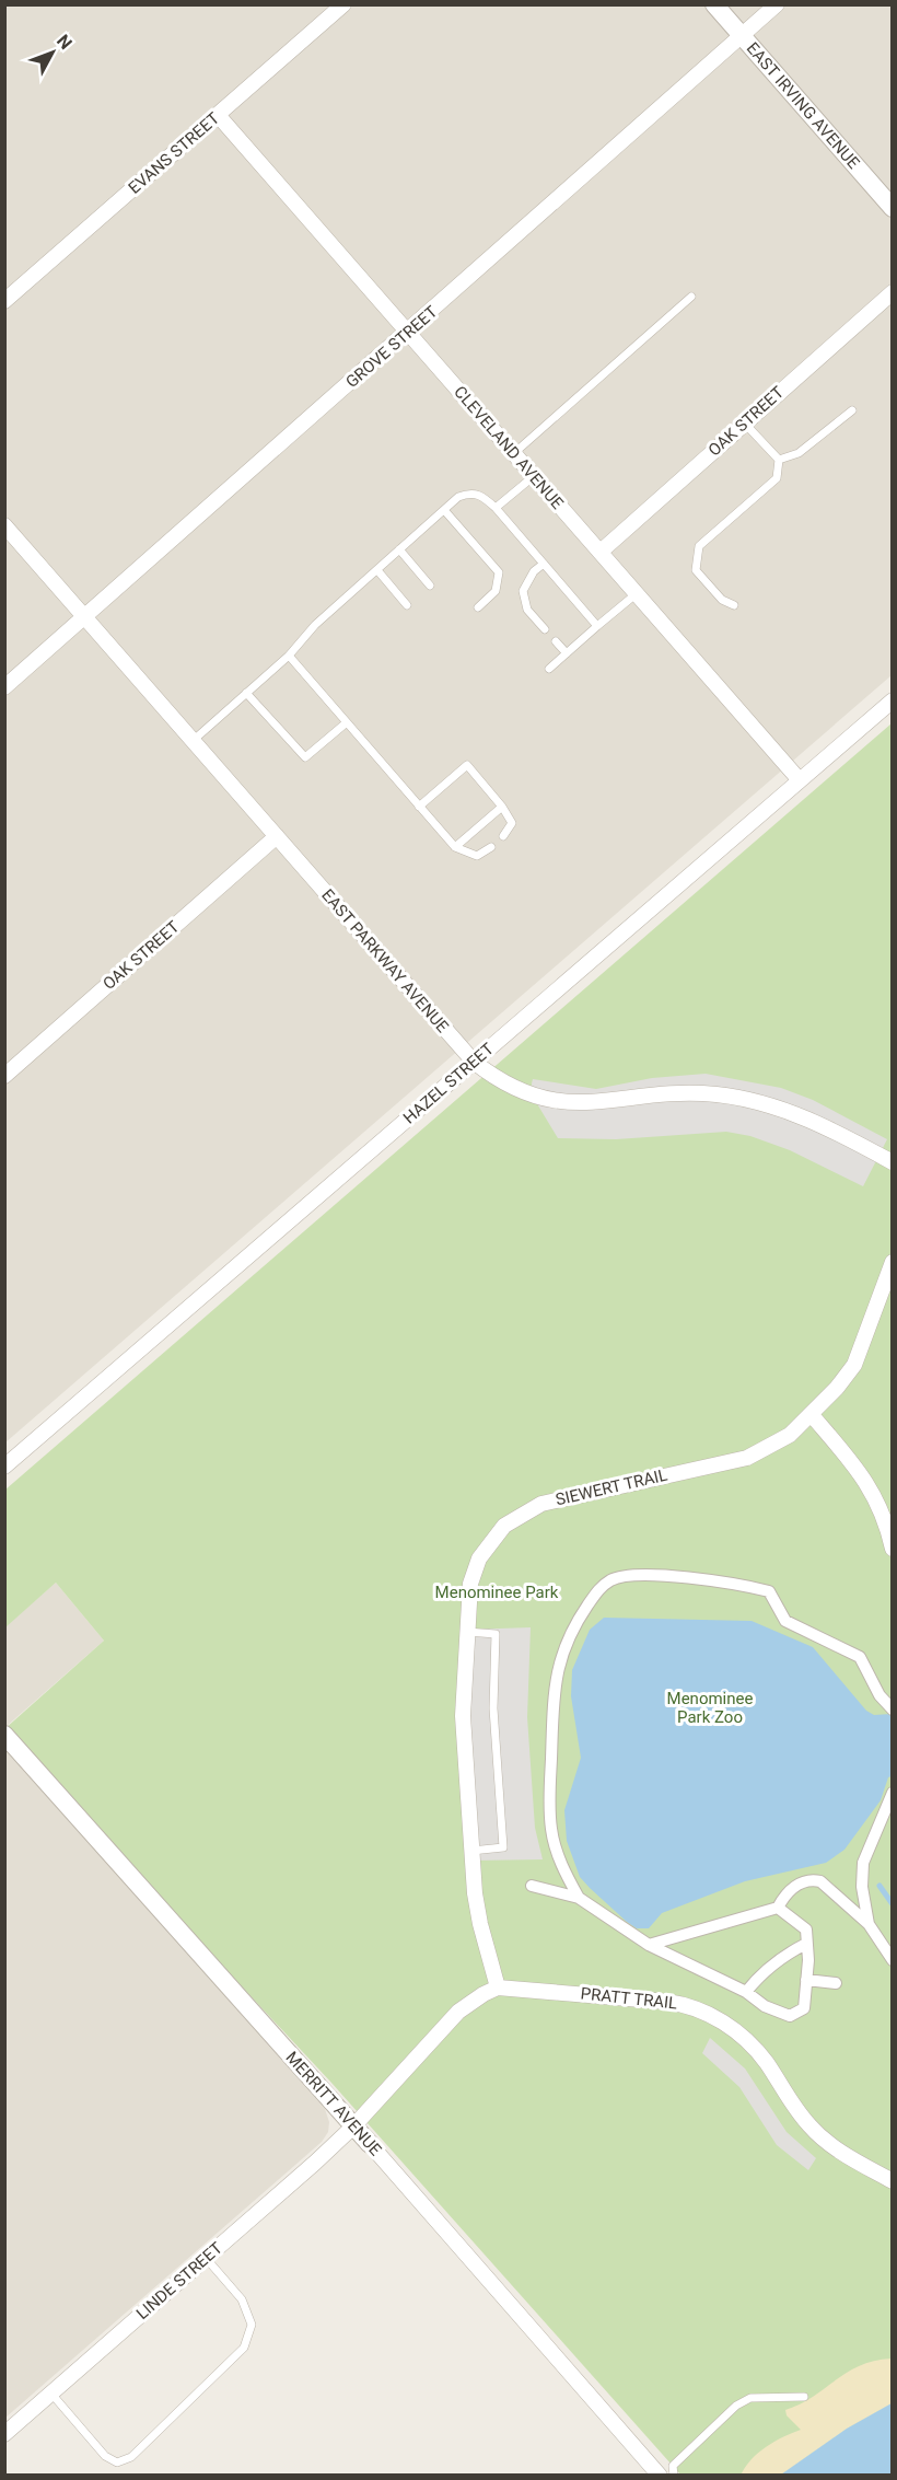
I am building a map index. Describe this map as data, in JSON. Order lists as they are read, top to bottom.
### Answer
{
  "streets": {
    "street": [
      "EAST IRVING AVENUE",
      "EVANS STREET",
      "GROVE STREET",
      "OAK STREET",
      "CLEVELAND AVENUE",
      "EAST PARKWAY AVENUE",
      "HAZEL STREET",
      "SIEWERT TRAIL",
      "PRATT TRAIL",
      "MERRITT AVENUE",
      "LINDE STREET"
    ]
  },
  "crossings": [
    ["EAST IRVING AVENUE", "GROVE STREET"],
    ["EVANS STREET", "CLEVELAND AVENUE"],
    ["GROVE STREET", "CLEVELAND AVENUE"],
    ["GROVE STREET", "EAST PARKWAY AVENUE"],
    ["OAK STREET", "CLEVELAND AVENUE"],
    ["OAK STREET", "EAST PARKWAY AVENUE"],
    ["CLEVELAND AVENUE", "HAZEL STREET"],
    ["EAST PARKWAY AVENUE", "HAZEL STREET"],
    ["SIEWERT TRAIL", "PRATT TRAIL"],
    ["MERRITT AVENUE", "LINDE STREET"]
  ],
  "parks": ["Menominee Park", "Menominee Park Zoo"],
  "north": "top right"
}
